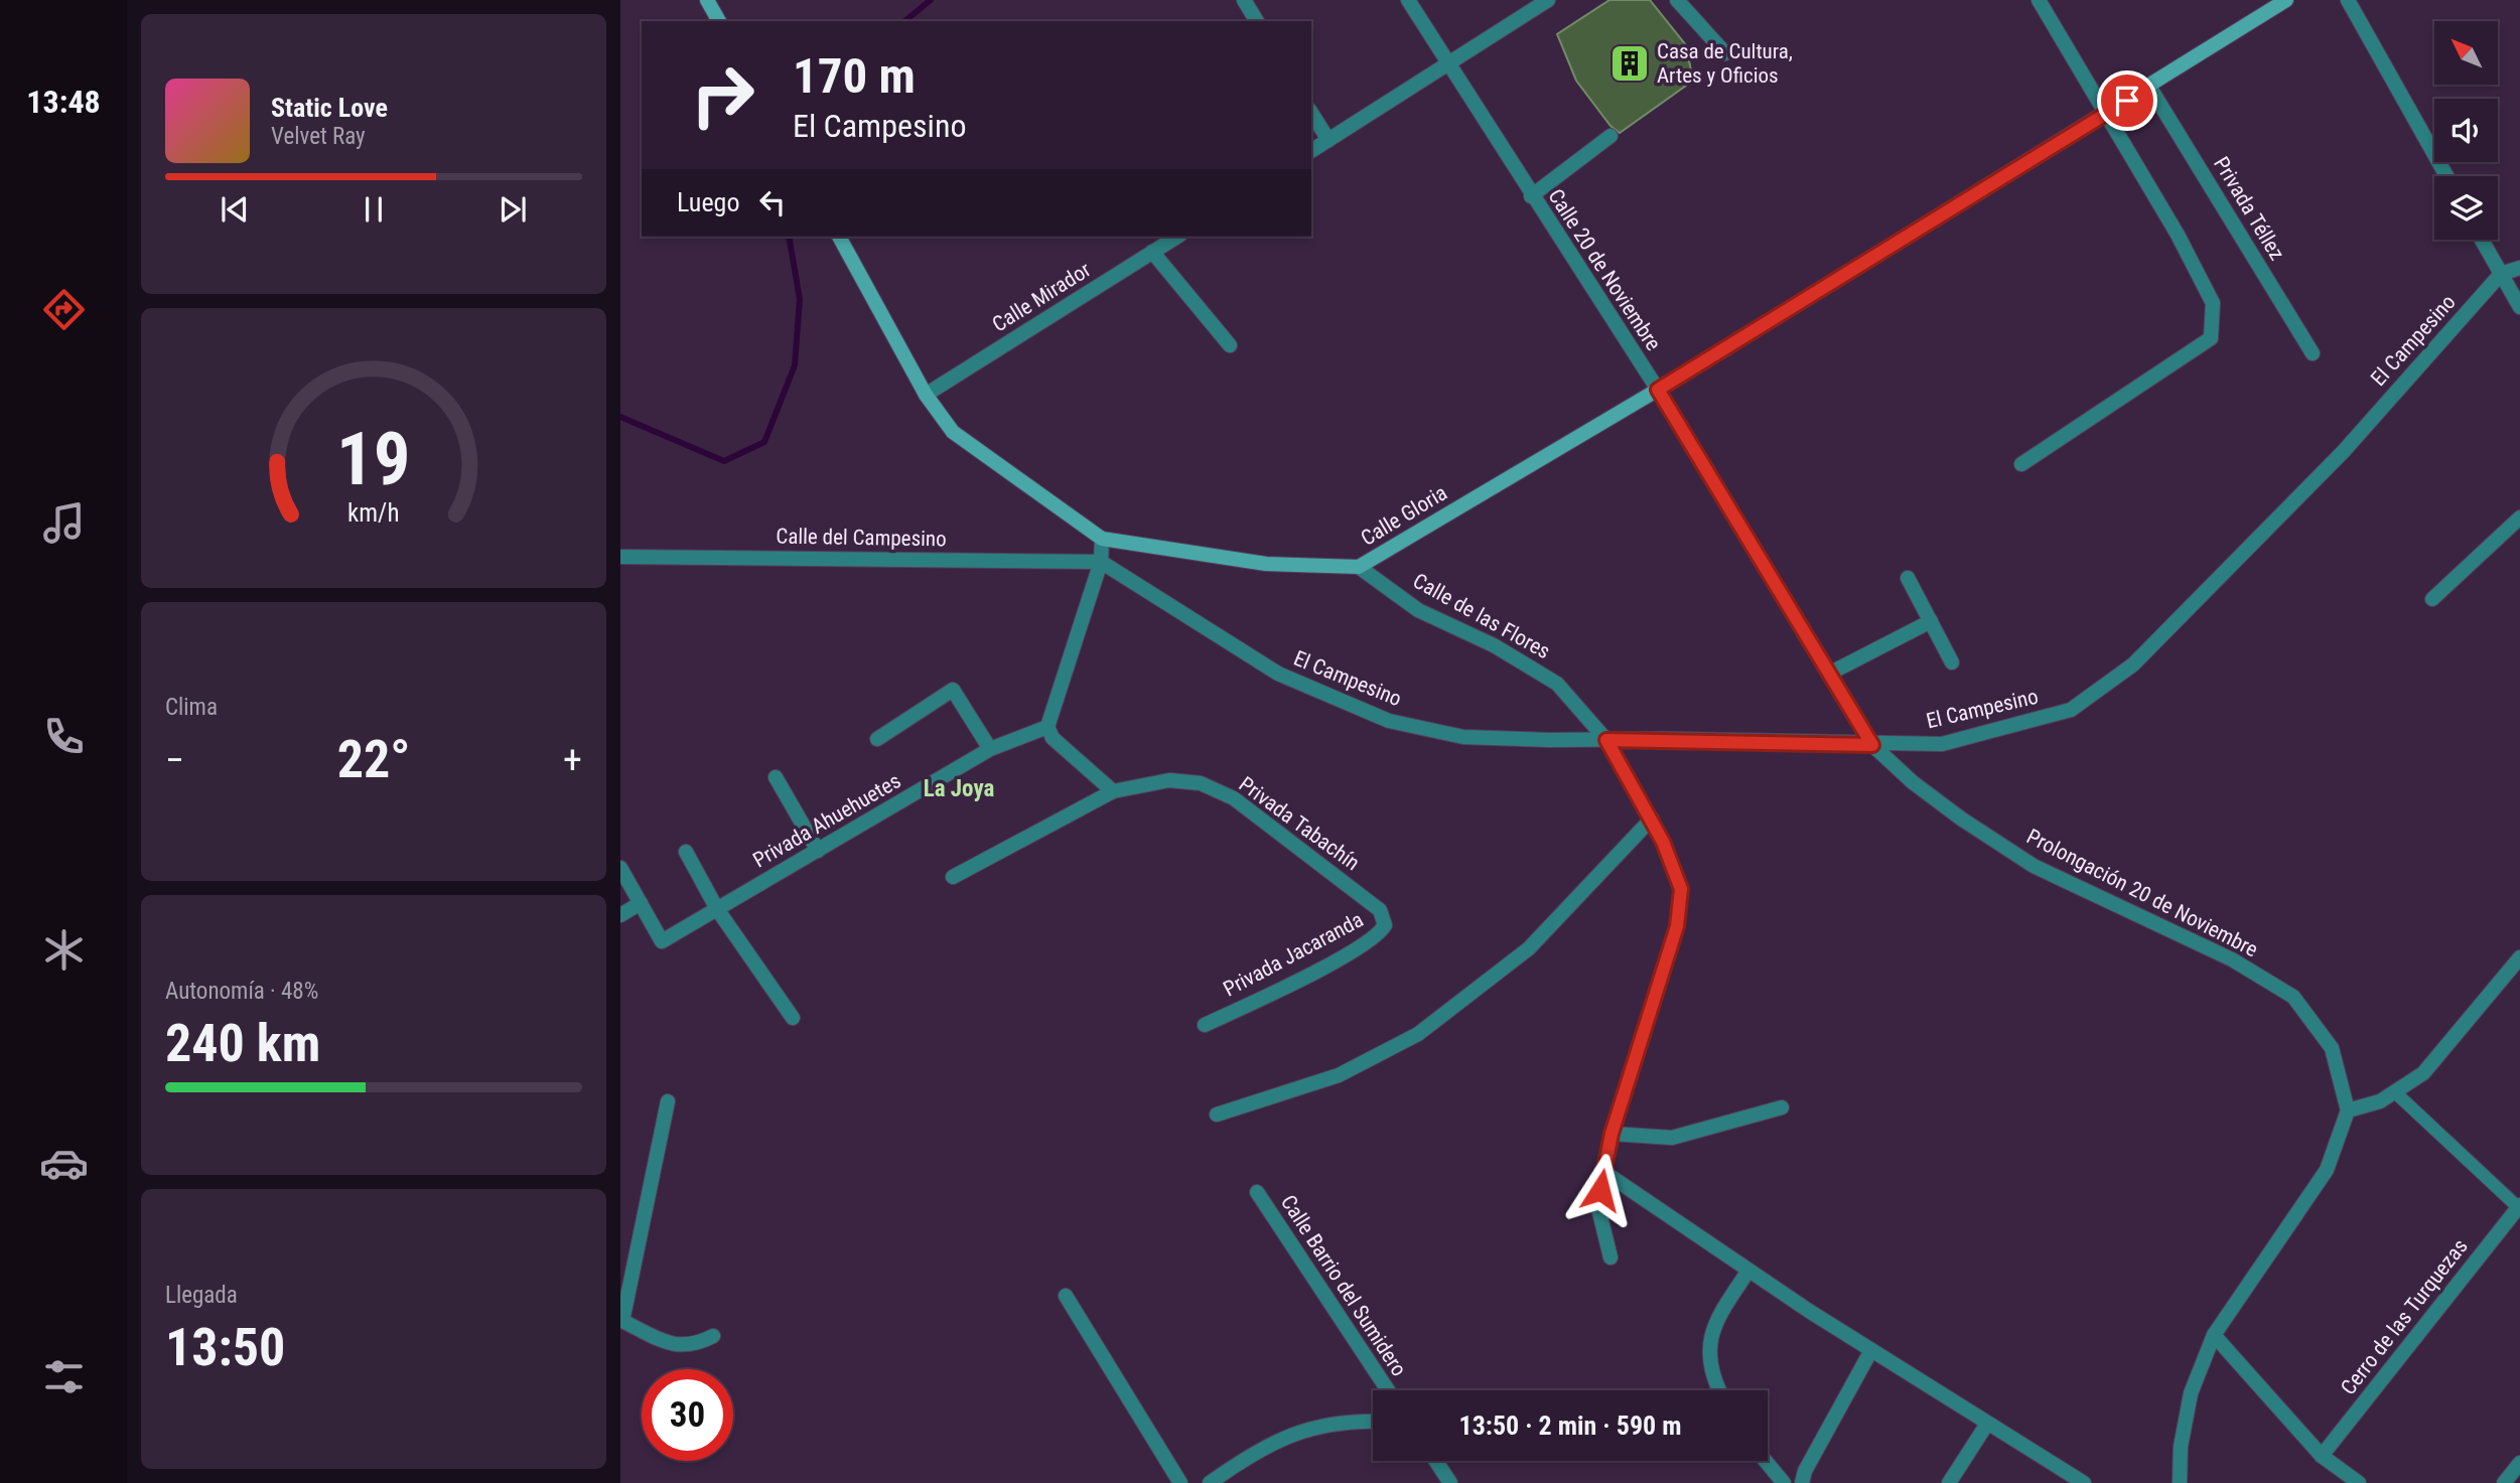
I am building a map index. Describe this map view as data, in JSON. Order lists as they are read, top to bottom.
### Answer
{
  "streets": {
    "main road": ["Calle Gloria"],
    "street": [
      "Privada Téllez",
      "Calle 20 de Noviembre",
      "Calle Mirador",
      "El Campesino",
      "Calle del Campesino",
      "Calle de las Flores",
      "Privada Ahuehuetes",
      "Privada Tabachín",
      "Prolongación 20 de Noviembre",
      "Privada Jacaranda",
      "Calle Barrio del Sumidero",
      "Cerro de las Turquezas"
    ]
  },
  "crossings": [
    ["Privada Téllez", "Calle Gloria"],
    ["Calle 20 de Noviembre", "El Campesino"],
    ["Calle 20 de Noviembre", "Calle Gloria"],
    ["Calle 20 de Noviembre", "Prolongación 20 de Noviembre"],
    ["El Campesino", "Calle del Campesino"],
    ["El Campesino", "Calle de las Flores"],
    ["El Campesino", "Prolongación 20 de Noviembre"],
    ["Calle Gloria", "Calle de las Flores"],
    ["Privada Tabachín", "Privada Jacaranda"]
  ],
  "districts": ["La Joya"],
  "places": {
    "building": ["Casa de Cultura, Artes y Oficios"]
  },
  "north": "top left",
  "page": {
    "tabs": "13:48",
    "turn": ["170 m", "El Campesino"],
    "song": ["Static Love", "Velvet Ray"],
    "then": "Luego",
    "tile": [
      "Clima",
      ["Autonomía · 48%", "240 km"],
      ["Llegada", "13:50"]
    ],
    "heat": ["−", "22°", "+"],
    "limit": "30",
    "trip": "13:50 · 2 min · 590 m",
    "gauge": ["19", "km/h"]
  }
}
